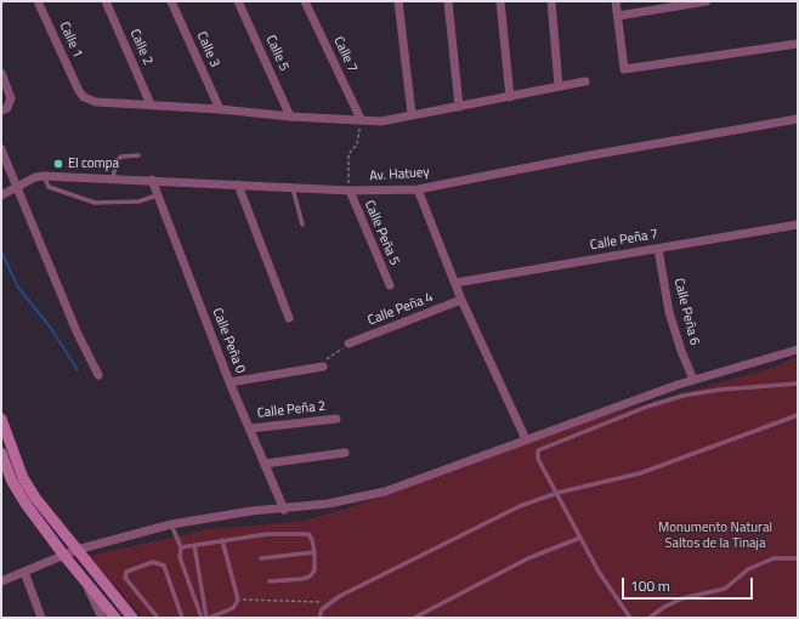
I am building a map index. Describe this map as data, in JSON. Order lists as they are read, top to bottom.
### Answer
{
  "streets": {
    "street": [
      "Calle 1",
      "Calle 2",
      "Calle 3",
      "Calle 5",
      "Calle 7",
      "Av. Hatuey",
      "Calle Peña 5",
      "Calle Peña 7",
      "Calle Peña 4",
      "Calle Peña 6",
      "Calle Peña 0",
      "Calle Peña 2"
    ]
  },
  "crossings": [
    ["Calle 1", "Calle 2"],
    ["Av. Hatuey", "Calle Peña 5"],
    ["Av. Hatuey", "Calle Peña 0"],
    ["Calle Peña 7", "Calle Peña 6"],
    ["Calle Peña 0", "Calle Peña 2"]
  ],
  "parks": ["Monumento Natural Saltos de la Tinaja"],
  "places": ["El compa"],
  "scale_bar": "100 m"
}
